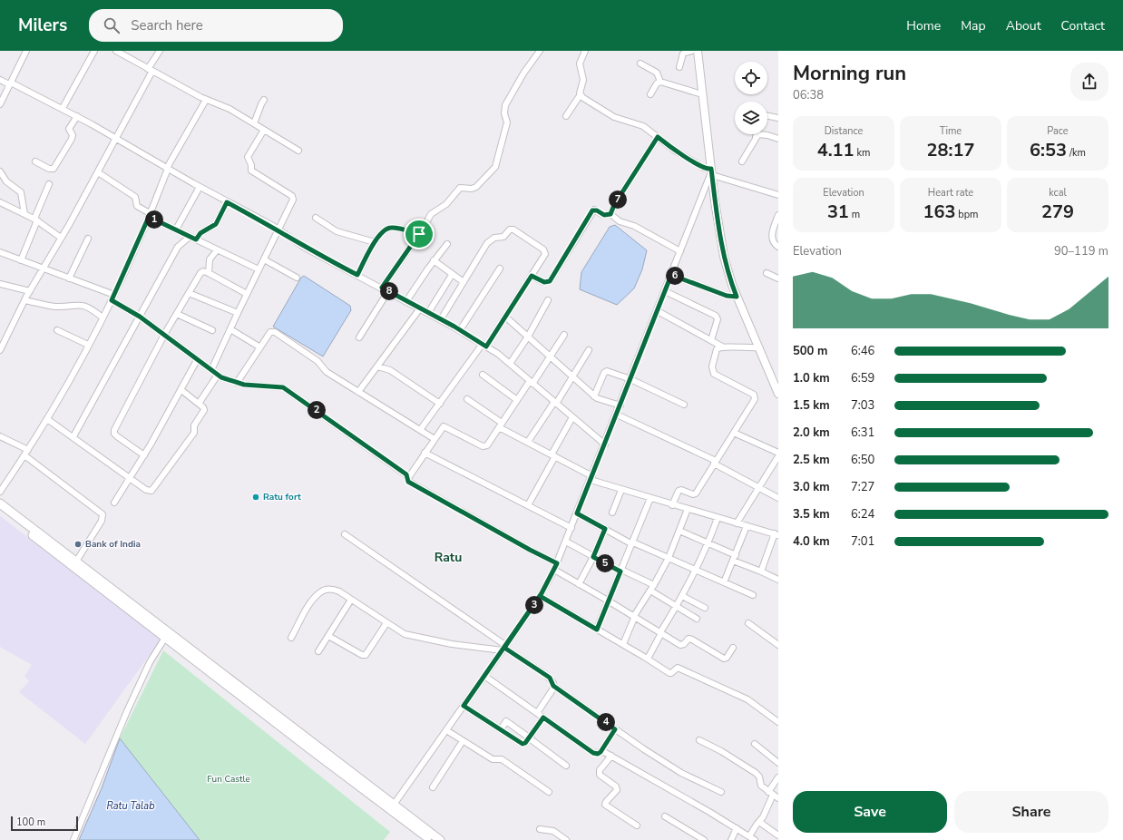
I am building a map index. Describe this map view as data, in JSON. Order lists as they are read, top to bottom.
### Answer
{
  "districts": ["Ratu"],
  "water": ["Ratu Talab"],
  "parks": ["Fun Castle"],
  "places": ["Ratu fort", "Bank of India"],
  "scale_bar": "100 m",
  "page": {
    "header": "Milers",
    "search": "Search here",
    "nav": [
      "Home",
      "Map",
      "About",
      "Contact"
    ],
    "heading": ["Morning run", "06:38"],
    "stats": [
      ["Distance", "4.11 km"],
      ["Time", "28:17"],
      ["Pace", "6:53 /km"],
      ["Elevation", "31 m"],
      ["Heart rate", "163 bpm"],
      ["kcal", "279"]
    ],
    "pins": [
      "7",
      "1",
      "6",
      "8",
      "2",
      "5",
      "3",
      "4"
    ],
    "chart": ["Elevation", "90–119 m"],
    "list": [
      {
        "name": "500 m",
        "note": "6:46"
      },
      {
        "name": "1.0 km",
        "note": "6:59"
      },
      {
        "name": "1.5 km",
        "note": "7:03"
      },
      {
        "name": "2.0 km",
        "note": "6:31"
      },
      {
        "name": "2.5 km",
        "note": "6:50"
      },
      {
        "name": "3.0 km",
        "note": "7:27"
      },
      {
        "name": "3.5 km",
        "note": "6:24"
      },
      {
        "name": "4.0 km",
        "note": "7:01"
      }
    ],
    "buttons": ["Save", "Share"],
    "scale": "100 m"
  }
}
